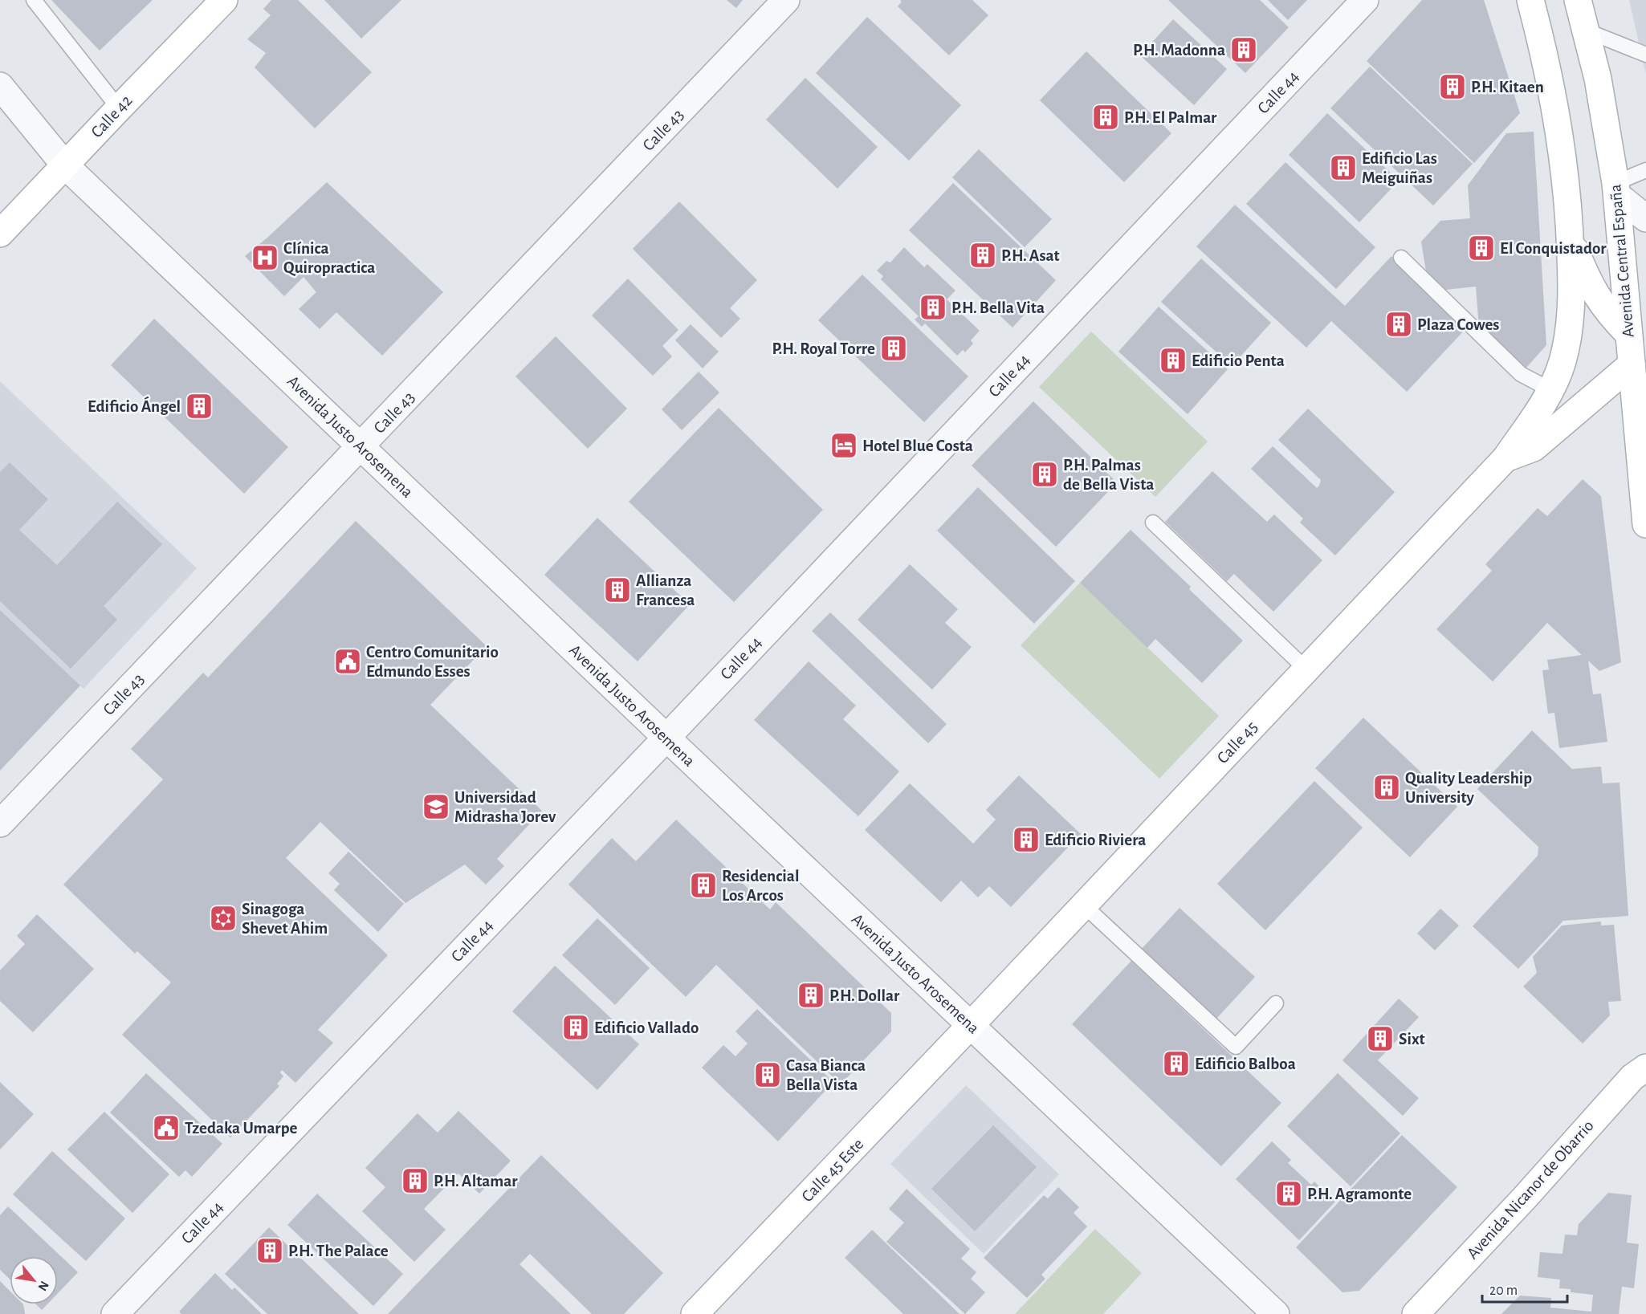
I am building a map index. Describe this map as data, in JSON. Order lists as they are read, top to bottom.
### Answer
{
  "streets": {
    "main road": [
      "Calle 42",
      "Avenida Central España",
      "Calle 45",
      "Calle 45 Este",
      "Avenida Nicanor de Obarrio"
    ],
    "street": ["Calle 44", "Calle 43", "Avenida Justo Arosemena"]
  },
  "crossings": [
    ["Calle 44", "Avenida Justo Arosemena"],
    ["Calle 42", "Avenida Justo Arosemena"],
    ["Calle 43", "Avenida Justo Arosemena"],
    ["Avenida Justo Arosemena", "Calle 45"],
    ["Avenida Justo Arosemena", "Calle 45 Este"],
    ["Calle 45", "Calle 45 Este"]
  ],
  "places": {
    "building": [
      "P.H. Madonna",
      "P.H. Kitaen",
      "P.H. El Palmar",
      "Edificio Las Meiguiñas",
      "El Conquistador",
      "P.H. Asat",
      "P.H. Bella Vita",
      "Plaza Cowes",
      "P.H. Royal Torre",
      "Edificio Penta",
      "Edificio Ángel",
      "P.H. Palmas de Bella Vista",
      "Allianza Francesa",
      "Quality Leadership University",
      "Edificio Riviera",
      "Residencial Los Arcos",
      "P.H. Dollar",
      "Edificio Vallado",
      "Sixt",
      "Edificio Balboa",
      "Casa Bianca Bella Vista",
      "P.H. Altamar",
      "P.H. Agramonte",
      "P.H. The Palace"
    ],
    "hospital": ["Clínica Quiropractica"],
    "hotel": ["Hotel Blue Costa"],
    "public building": ["Centro Comunitario Edmundo Esses", "Tzedaka Umarpe"],
    "school or university": ["Universidad Midrasha Jorev"],
    "synagogue": ["Sinagoga Shevet Ahim"]
  },
  "scale_bar": "20 m",
  "north": "bottom right"
}
